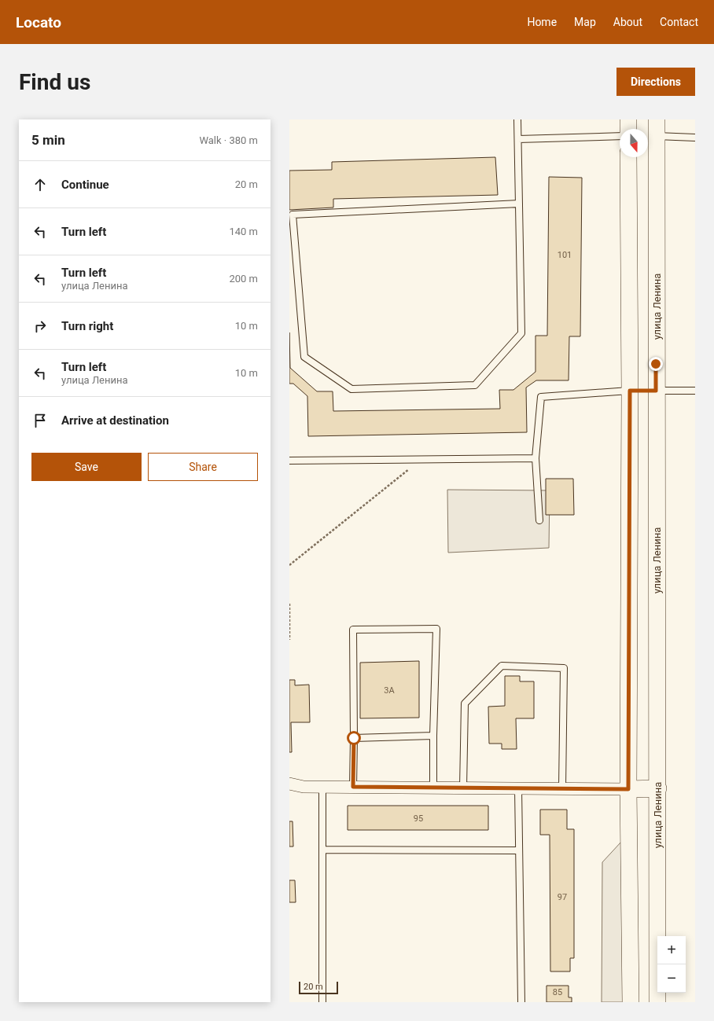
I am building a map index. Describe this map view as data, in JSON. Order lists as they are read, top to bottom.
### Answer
{
  "streets": {
    "main road": ["улица Ленина"]
  },
  "house_numbers": [
    "101",
    "3А",
    "95",
    "97",
    "85"
  ],
  "scale_bar": "20 m",
  "north": "bottom",
  "page": {
    "header": "Locato",
    "nav": [
      "Home",
      "Map",
      "About",
      "Contact"
    ],
    "buttons": [
      "Directions",
      ["Save", "Share"]
    ],
    "title": "Find us",
    "heading": ["5 min", "Walk · 380 m"],
    "list": [
      ["Continue", "20 m"],
      ["Turn left", "140 m"],
      ["Turn left", "улица Ленина", "200 m"],
      ["Turn right", "10 m"],
      ["Turn left", "улица Ленина", "10 m"],
      "Arrive at destination"
    ],
    "map_buttons": ["+", "−"],
    "scale": "20 m"
  }
}
